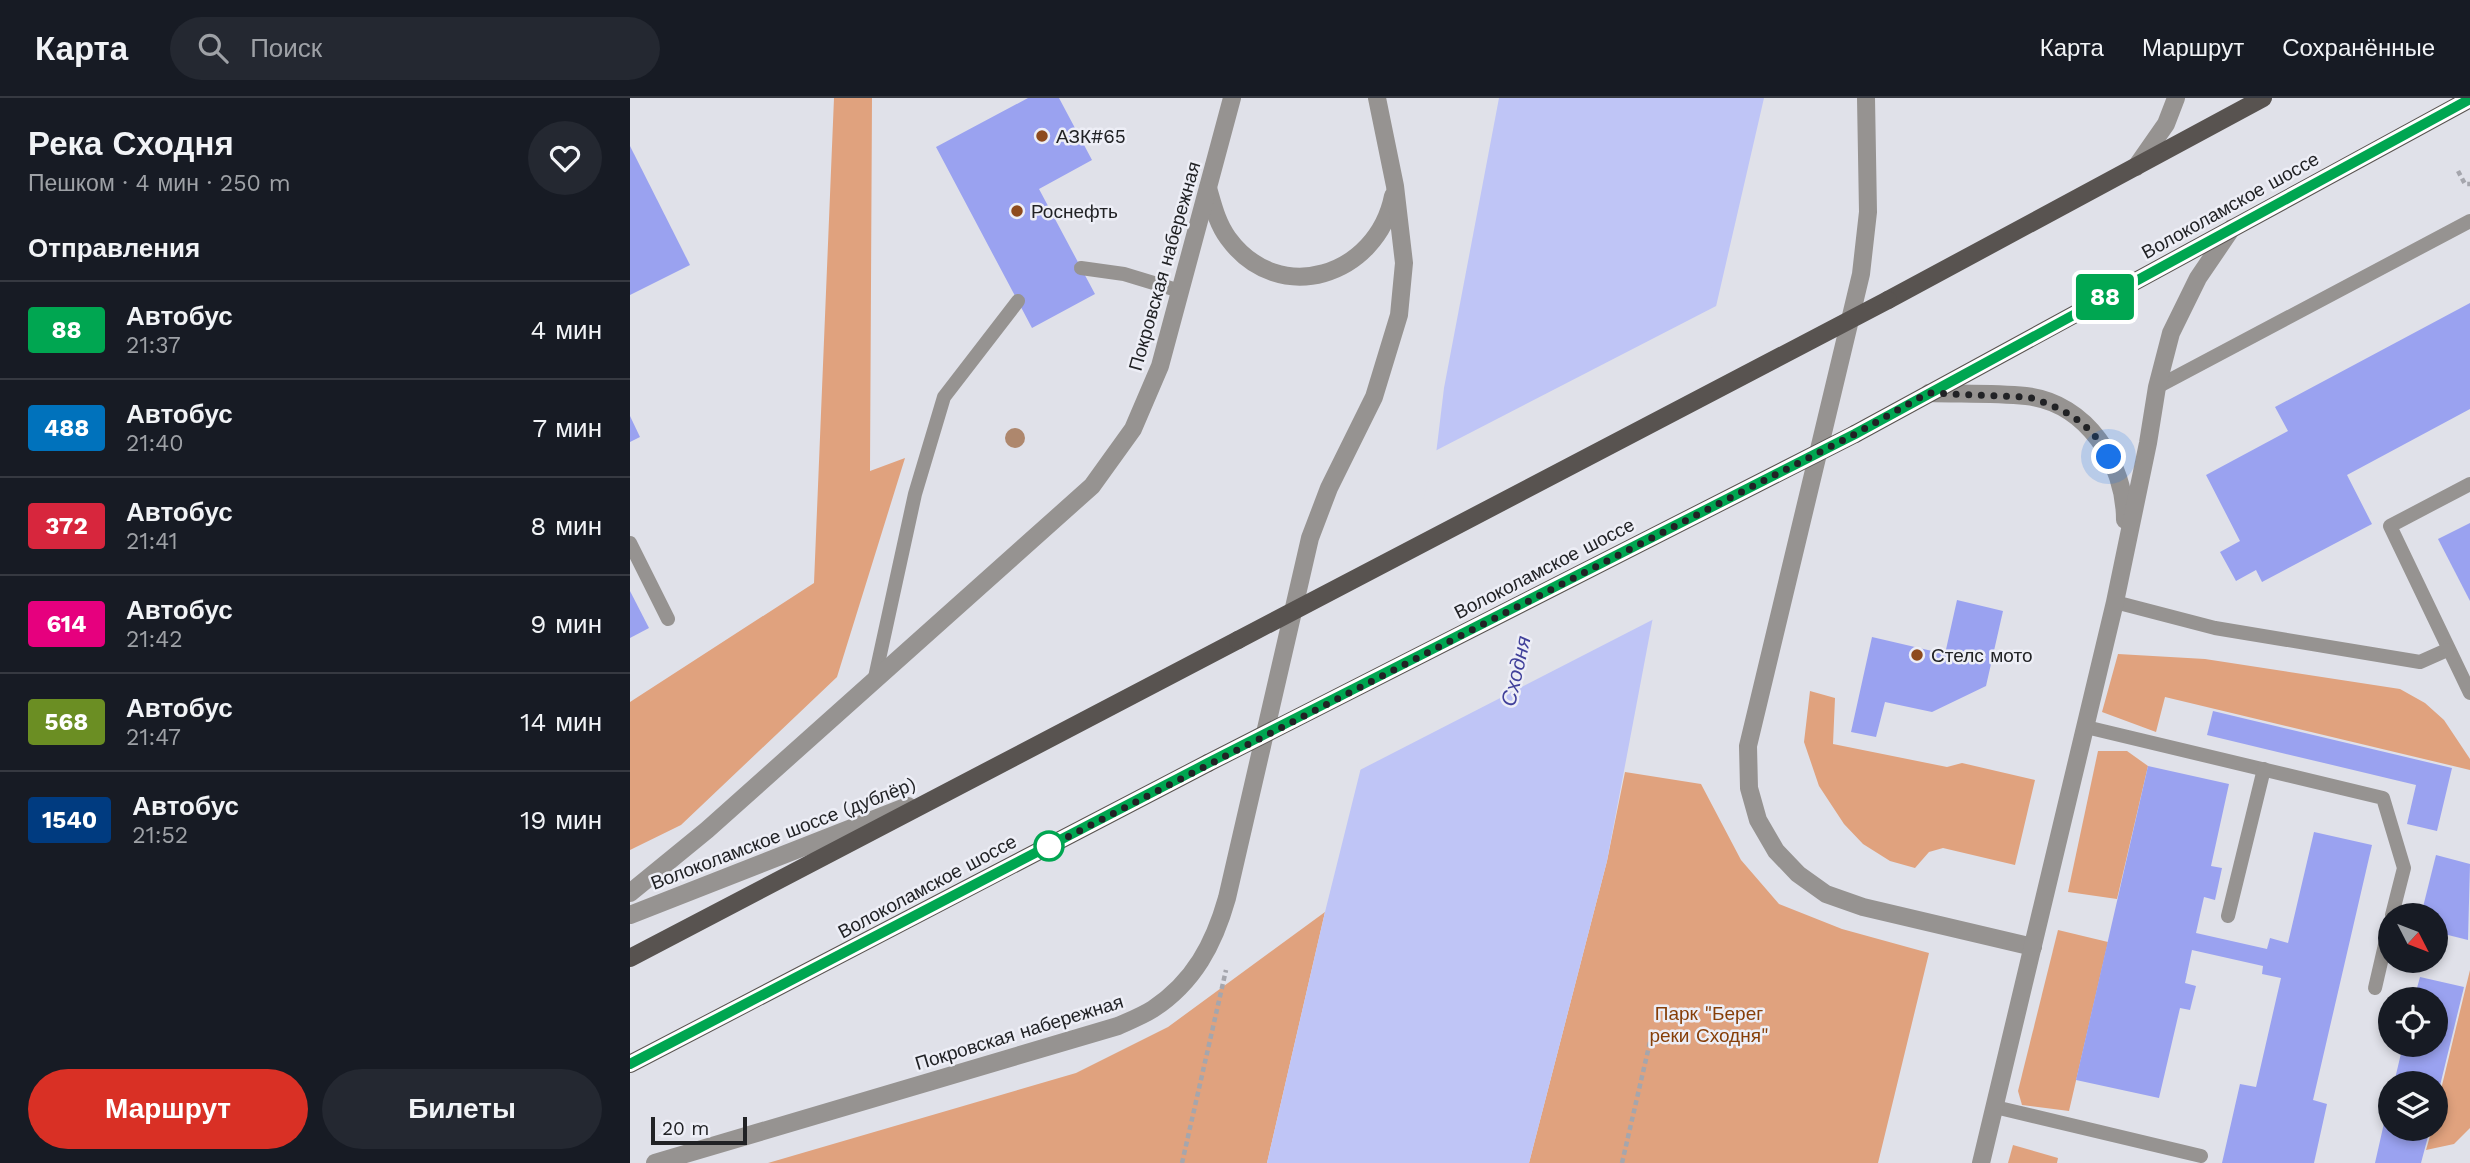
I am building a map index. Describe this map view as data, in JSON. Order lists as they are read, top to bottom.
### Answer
{
  "streets": {
    "main road": ["Волоколамское шоссе"],
    "street": ["Покровская набережная", "Волоколамское шоссе (дублёр)"]
  },
  "water": ["Сходня"],
  "parks": ["Парк \"Берег реки Сходня\""],
  "places": ["АЗК#65", "Роснефть", "Стелс мото"],
  "lines": ["bus line 88"],
  "scale_bar": "20 m",
  "north": "bottom right",
  "page": {
    "header": "Карта",
    "search": "Поиск",
    "nav": ["Карта", "Маршрут", "Сохранённые"],
    "heading": [
      ["Река Сходня", "Пешком · 4 мин · 250 m"],
      "Отправления"
    ],
    "on_map": "88",
    "list": [
      {
        "mark": "88",
        "name": "Автобус",
        "note": "21:37",
        "value": "4 мин"
      },
      {
        "mark": "488",
        "name": "Автобус",
        "note": "21:40",
        "value": "7 мин"
      },
      {
        "mark": "372",
        "name": "Автобус",
        "note": "21:41",
        "value": "8 мин"
      },
      {
        "mark": "614",
        "name": "Автобус",
        "note": "21:42",
        "value": "9 мин"
      },
      {
        "mark": "568",
        "name": "Автобус",
        "note": "21:47",
        "value": "14 мин"
      },
      {
        "mark": "1540",
        "name": "Автобус",
        "note": "21:52",
        "value": "19 мин"
      }
    ],
    "buttons": ["Маршрут", "Билеты"],
    "scale": "20 m"
  }
}
